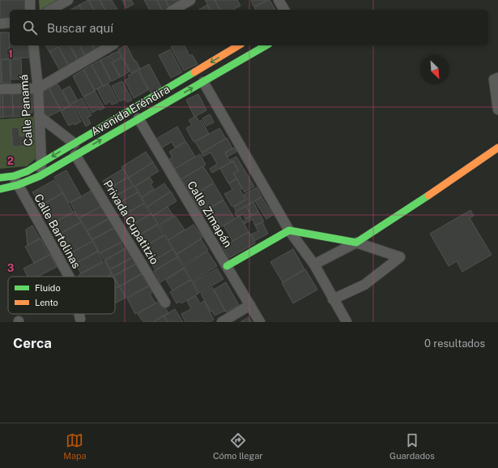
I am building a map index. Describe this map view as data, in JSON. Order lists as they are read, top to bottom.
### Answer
{
  "streets": {
    "street": [
      "Calle Panamá",
      "Avenida Eréndira",
      "Calle Zimapán",
      "Privada Cupatitzio",
      "Calle Bartolinas"
    ]
  },
  "crossings": [
    ["Calle Panamá", "Avenida Eréndira"],
    ["Avenida Eréndira", "Calle Zimapán"],
    ["Avenida Eréndira", "Privada Cupatitzio"],
    ["Avenida Eréndira", "Calle Bartolinas"]
  ],
  "legend": ["Fluido", "Lento"],
  "north": "bottom right",
  "page": {
    "search": "Buscar aquí",
    "heading": ["Cerca", "0 resultados"],
    "nav": ["Mapa", "Cómo llegar", "Guardados"]
  },
  "grid": {
    "rows": ["1", "2", "3"]
  }
}
